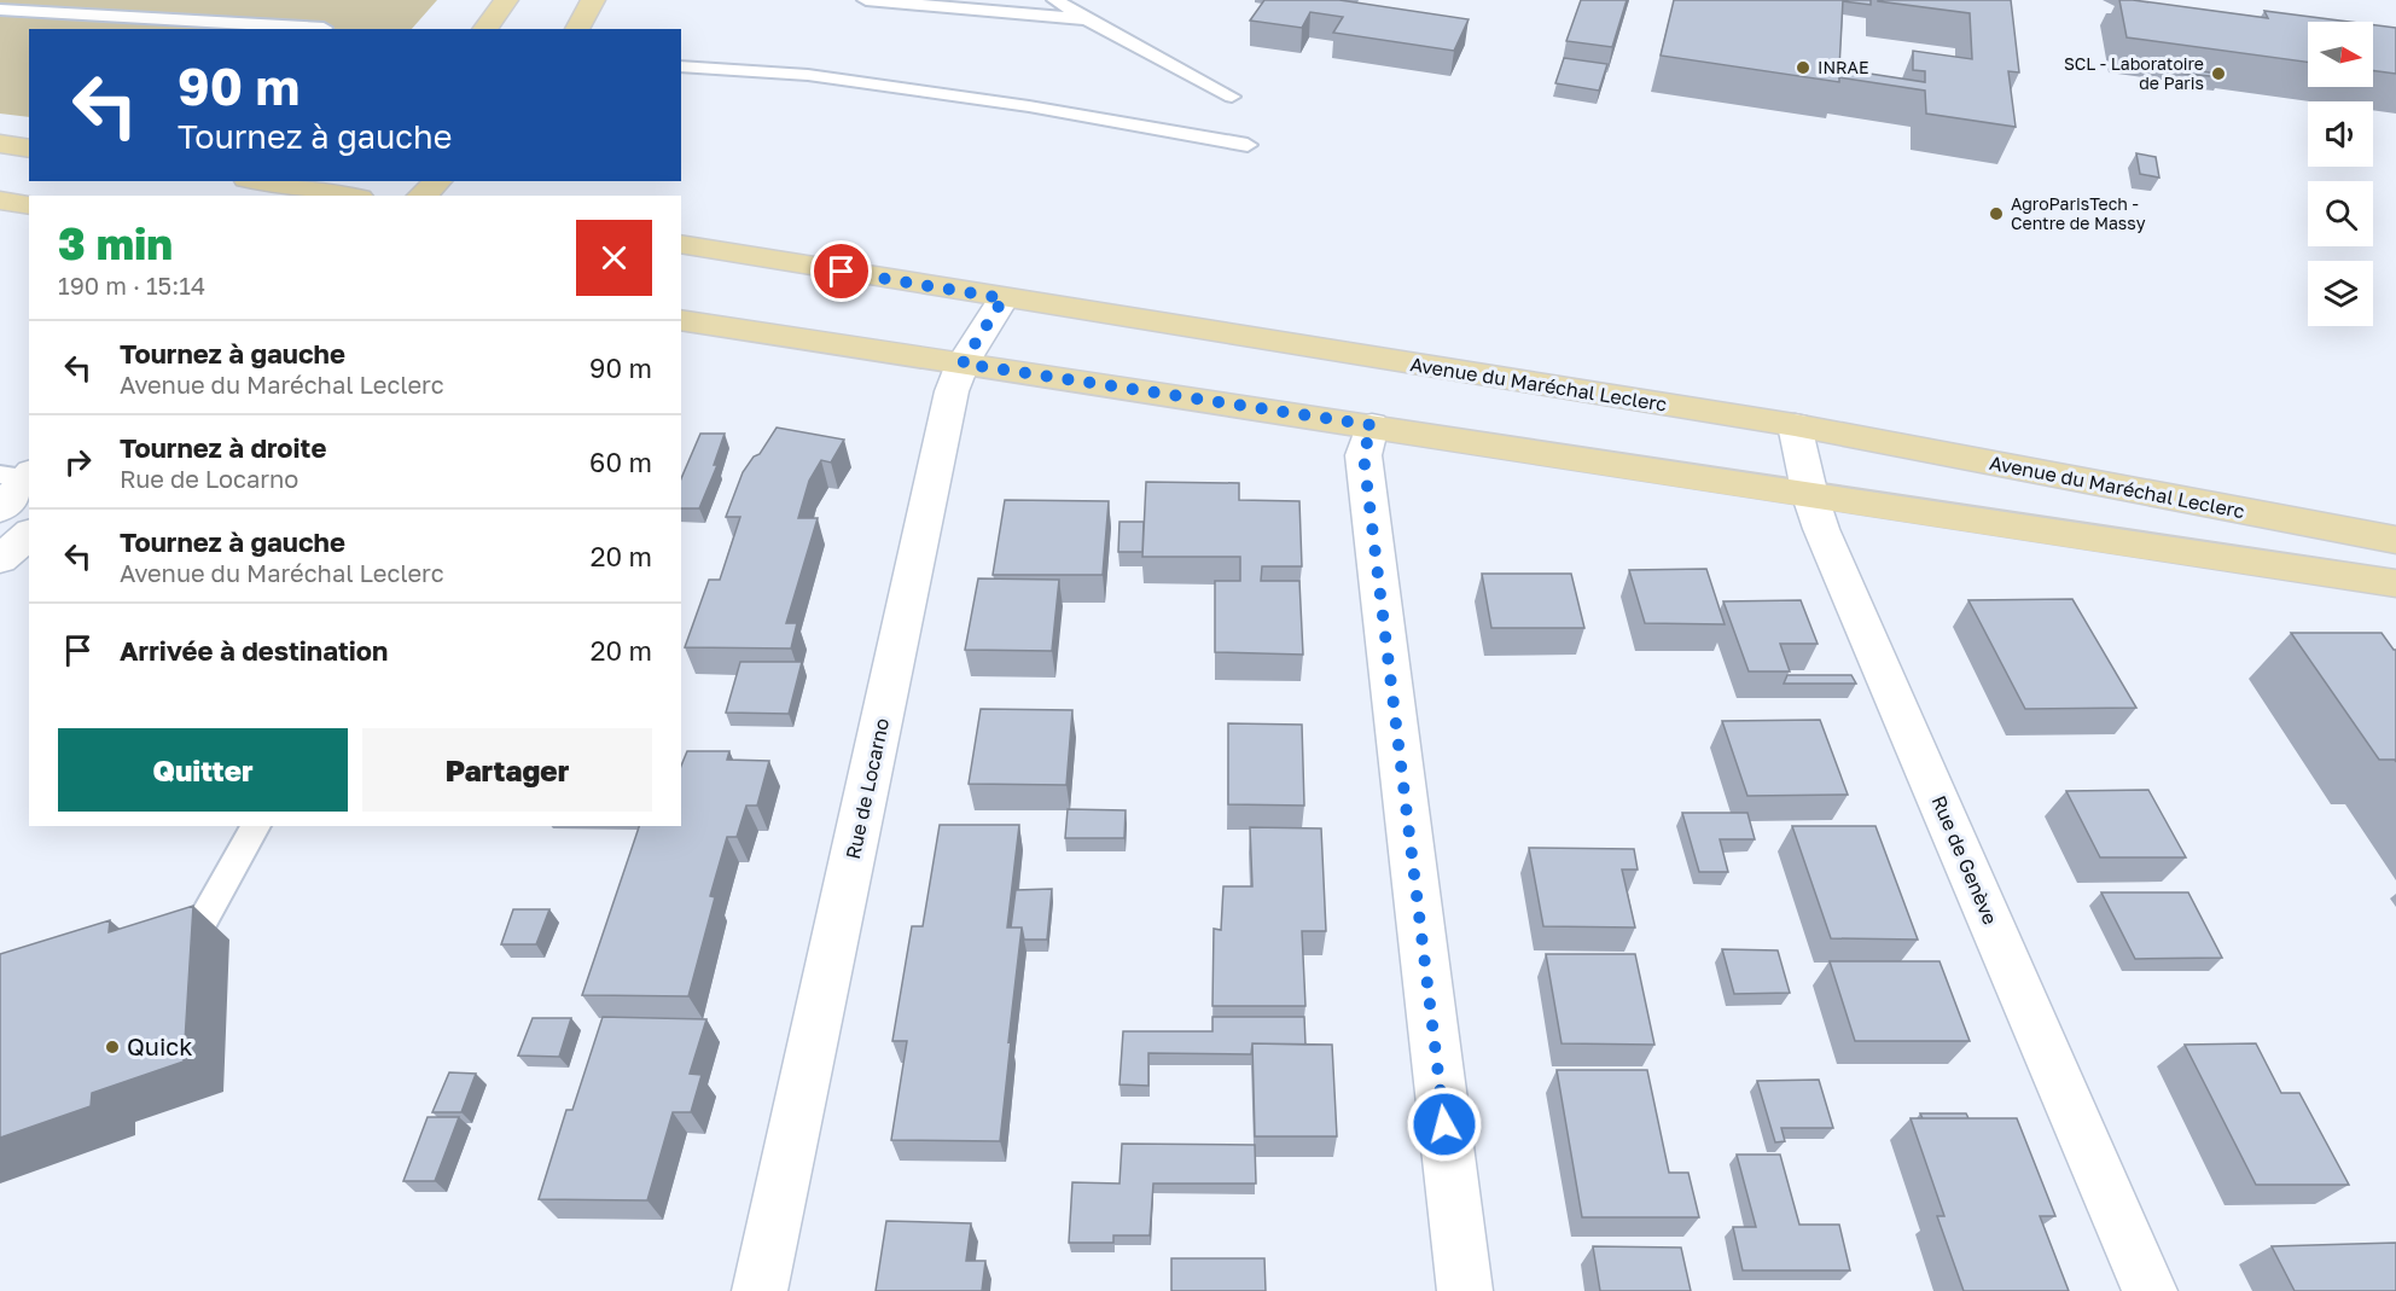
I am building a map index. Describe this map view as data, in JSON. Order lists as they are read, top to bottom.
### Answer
{
  "streets": {
    "main road": ["Avenue du Maréchal Leclerc"],
    "street": ["Rue de Locarno", "Rue de Genève"]
  },
  "crossings": [
    ["Avenue du Maréchal Leclerc", "Rue de Locarno"],
    ["Avenue du Maréchal Leclerc", "Rue de Genève"]
  ],
  "places": [
    "INRAE",
    "SCL - Laboratoire de Paris",
    "AgroParisTech - Centre de Massy",
    "Quick"
  ],
  "north": "right",
  "page": {
    "turn": ["90 m", "Tournez à gauche"],
    "heading": ["3 min", "190 m · 15:14"],
    "list": [
      {
        "name": "Tournez à gauche",
        "note": "Avenue du Maréchal Leclerc",
        "value": "90 m"
      },
      {
        "name": "Tournez à droite",
        "note": "Rue de Locarno",
        "value": "60 m"
      },
      {
        "name": "Tournez à gauche",
        "note": "Avenue du Maréchal Leclerc",
        "value": "20 m"
      },
      {
        "name": "Arrivée à destination",
        "value": "20 m"
      }
    ],
    "buttons": ["Quitter", "Partager"]
  }
}
